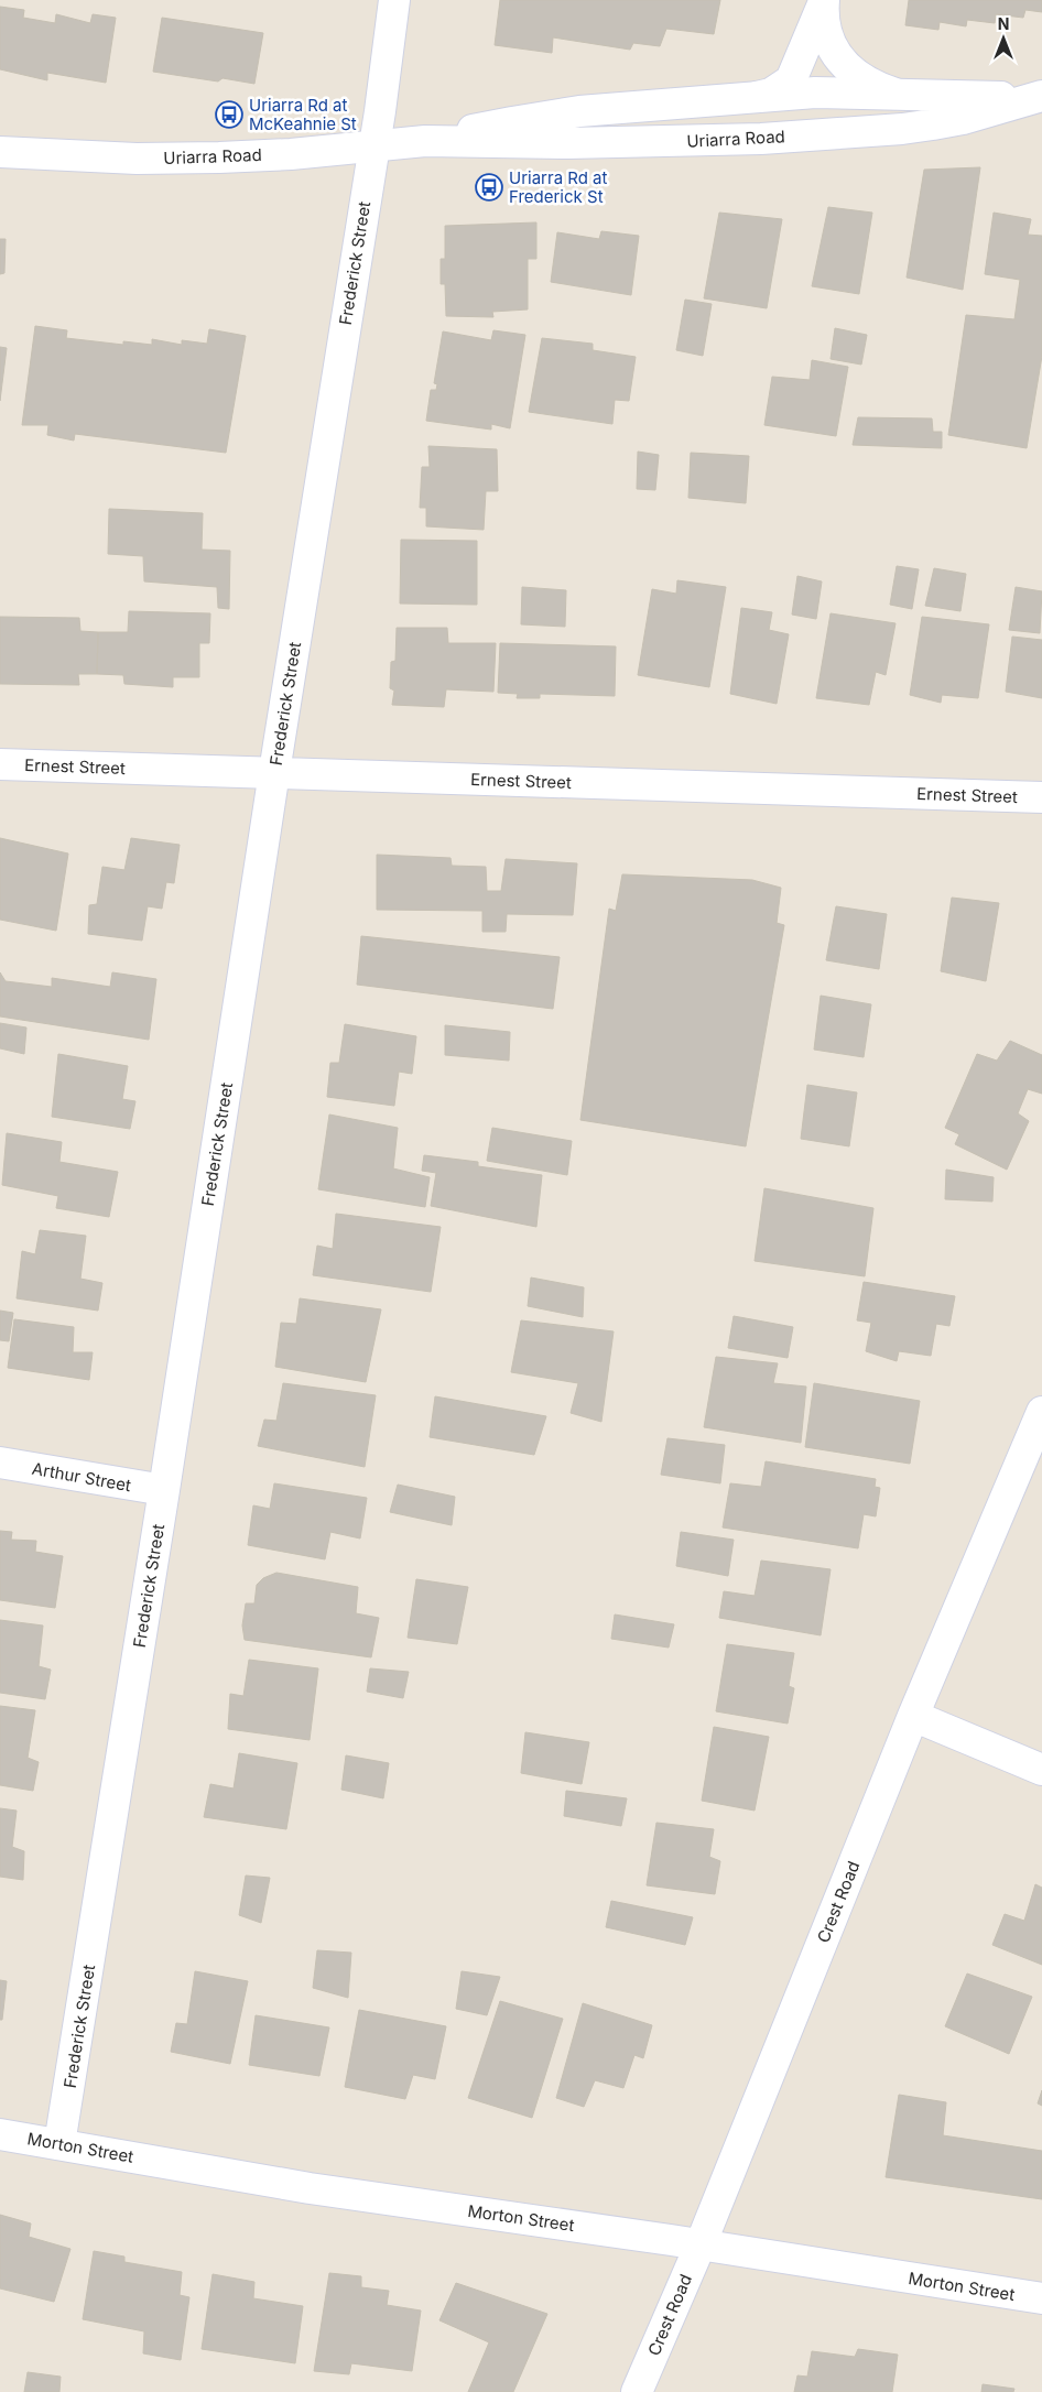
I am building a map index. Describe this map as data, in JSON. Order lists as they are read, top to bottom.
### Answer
{
  "streets": {
    "street": [
      "Uriarra Road",
      "Frederick Street",
      "Ernest Street",
      "Arthur Street",
      "Crest Road",
      "Morton Street"
    ]
  },
  "crossings": [
    ["Uriarra Road", "Frederick Street"],
    ["Frederick Street", "Ernest Street"],
    ["Frederick Street", "Arthur Street"],
    ["Frederick Street", "Morton Street"],
    ["Crest Road", "Morton Street"]
  ],
  "places": {
    "bus stop": ["Uriarra Rd at McKeahnie St", "Uriarra Rd at Frederick St"]
  },
  "north": "top"
}
